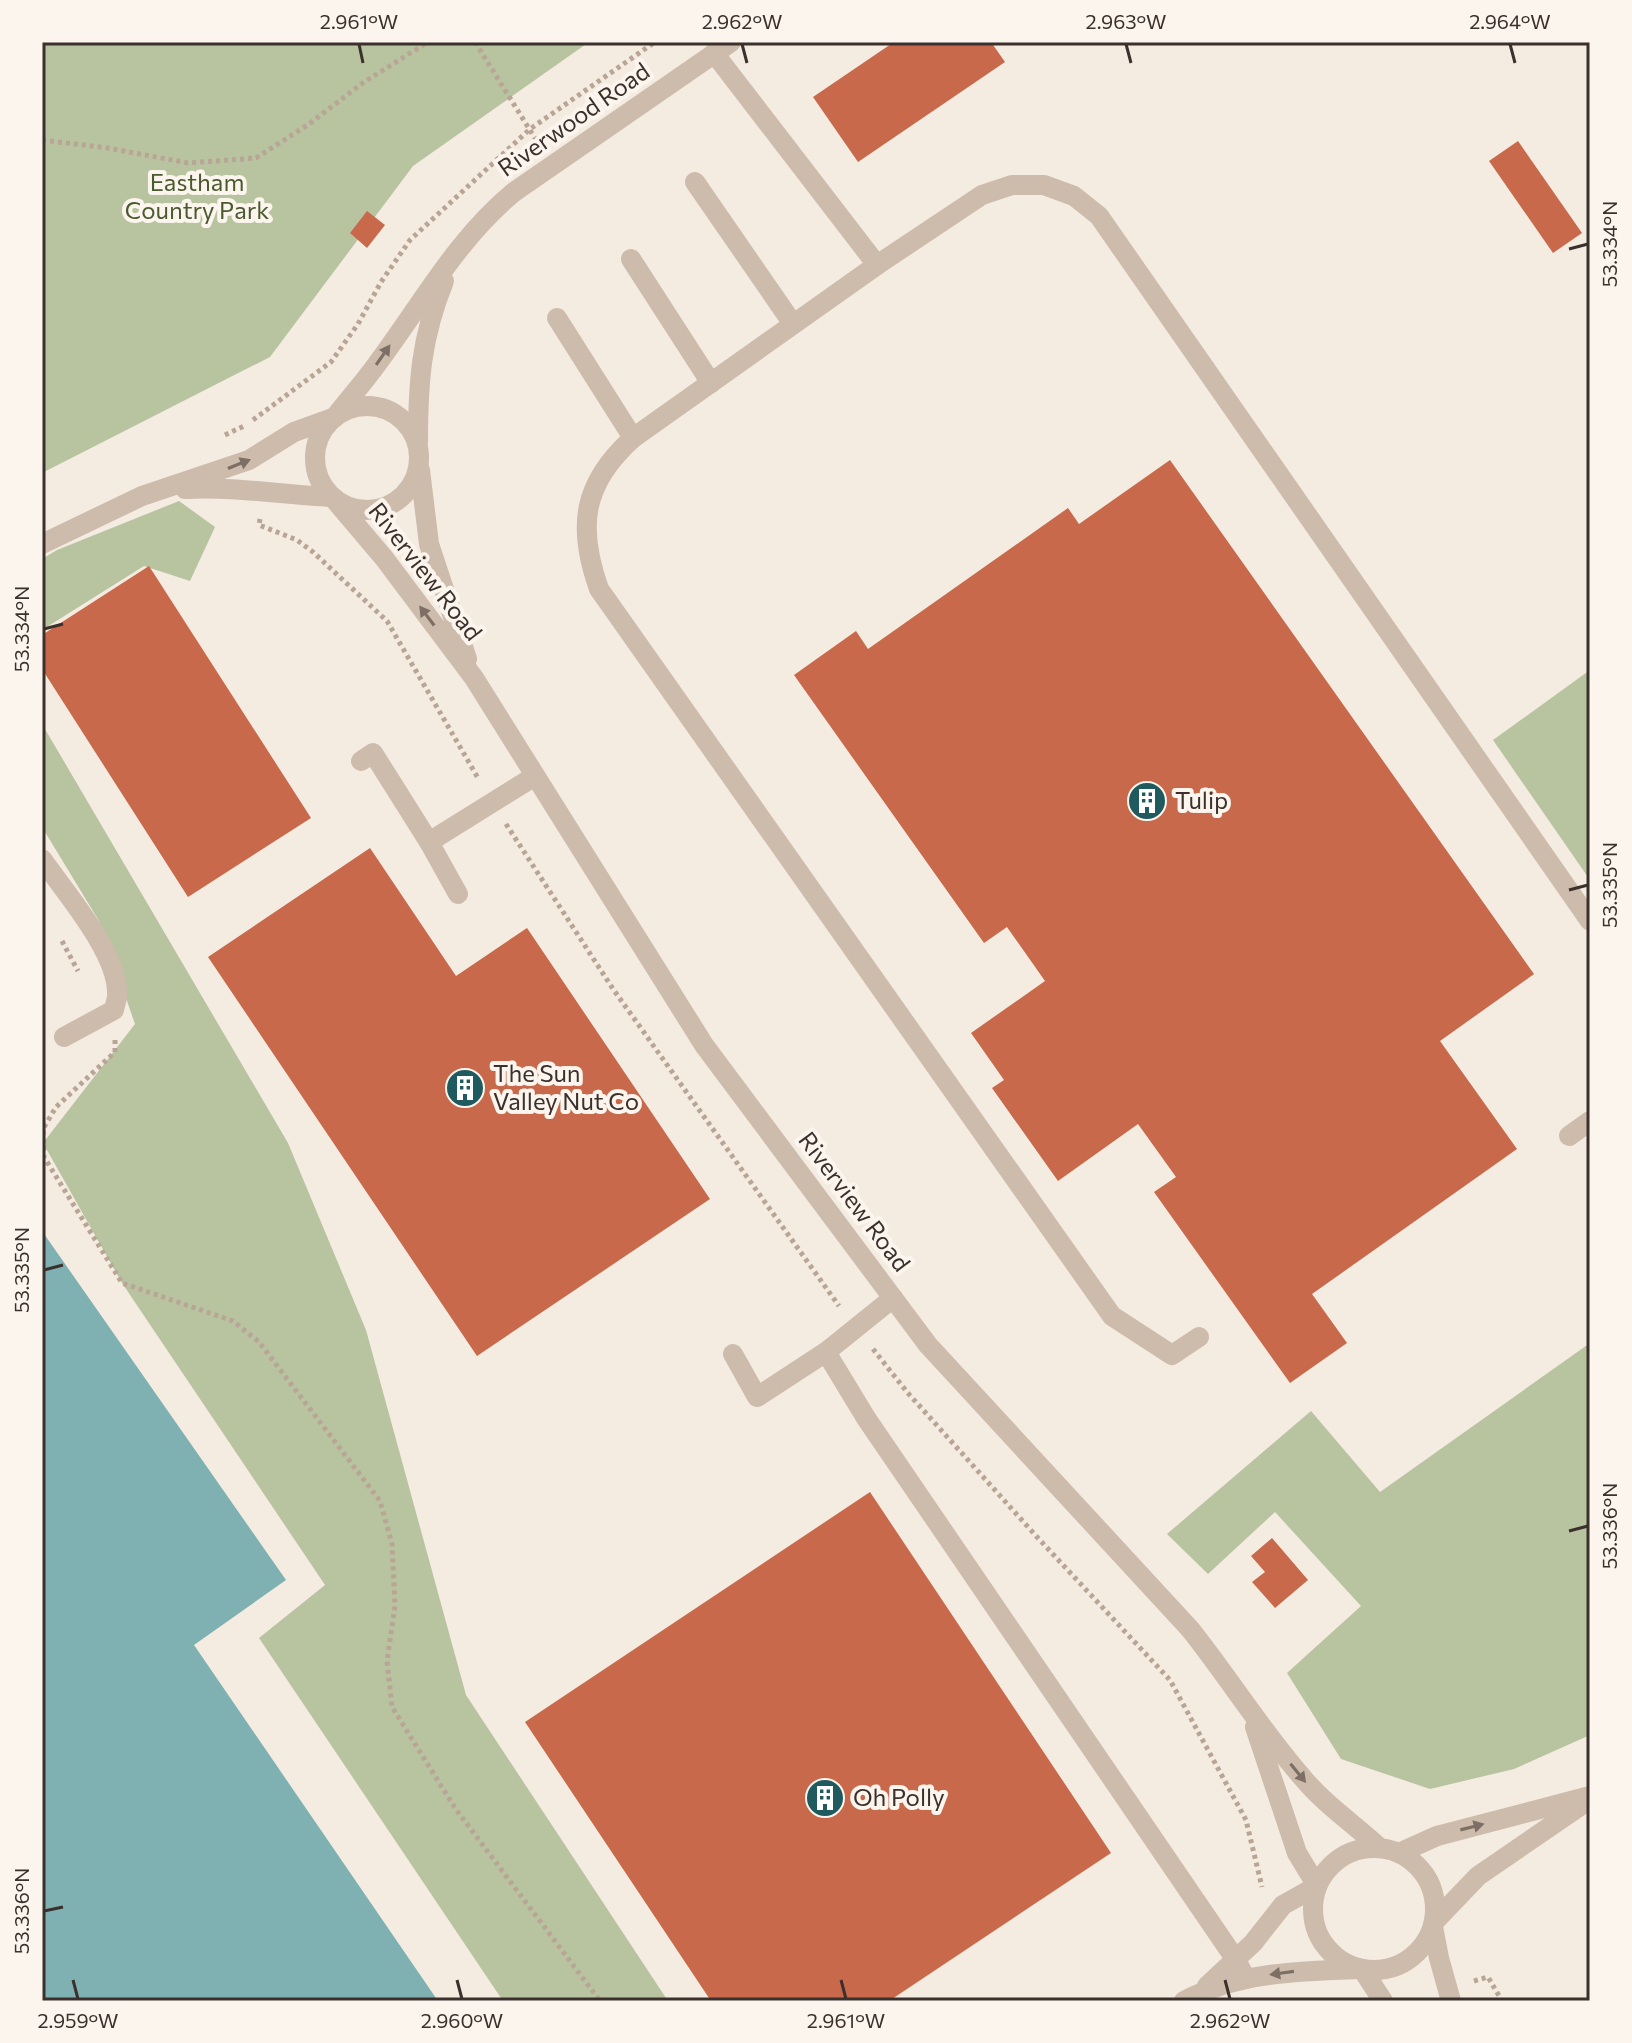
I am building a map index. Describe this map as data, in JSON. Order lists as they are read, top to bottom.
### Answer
{
  "streets": {
    "street": ["Riverwood Road", "Riverview Road"]
  },
  "crossings": [
    ["Riverwood Road", "Riverview Road"]
  ],
  "parks": ["Eastham Country Park"],
  "places": {
    "building": ["Tulip", "The Sun Valley Nut Co", "Oh Polly"]
  },
  "coordinates": [
    "2.961°W",
    "2.962°W",
    "2.963°W",
    "2.964°W",
    "53.334°N",
    "53.335°N",
    "53.336°N",
    "2.959°W",
    "2.960°W"
  ]
}
